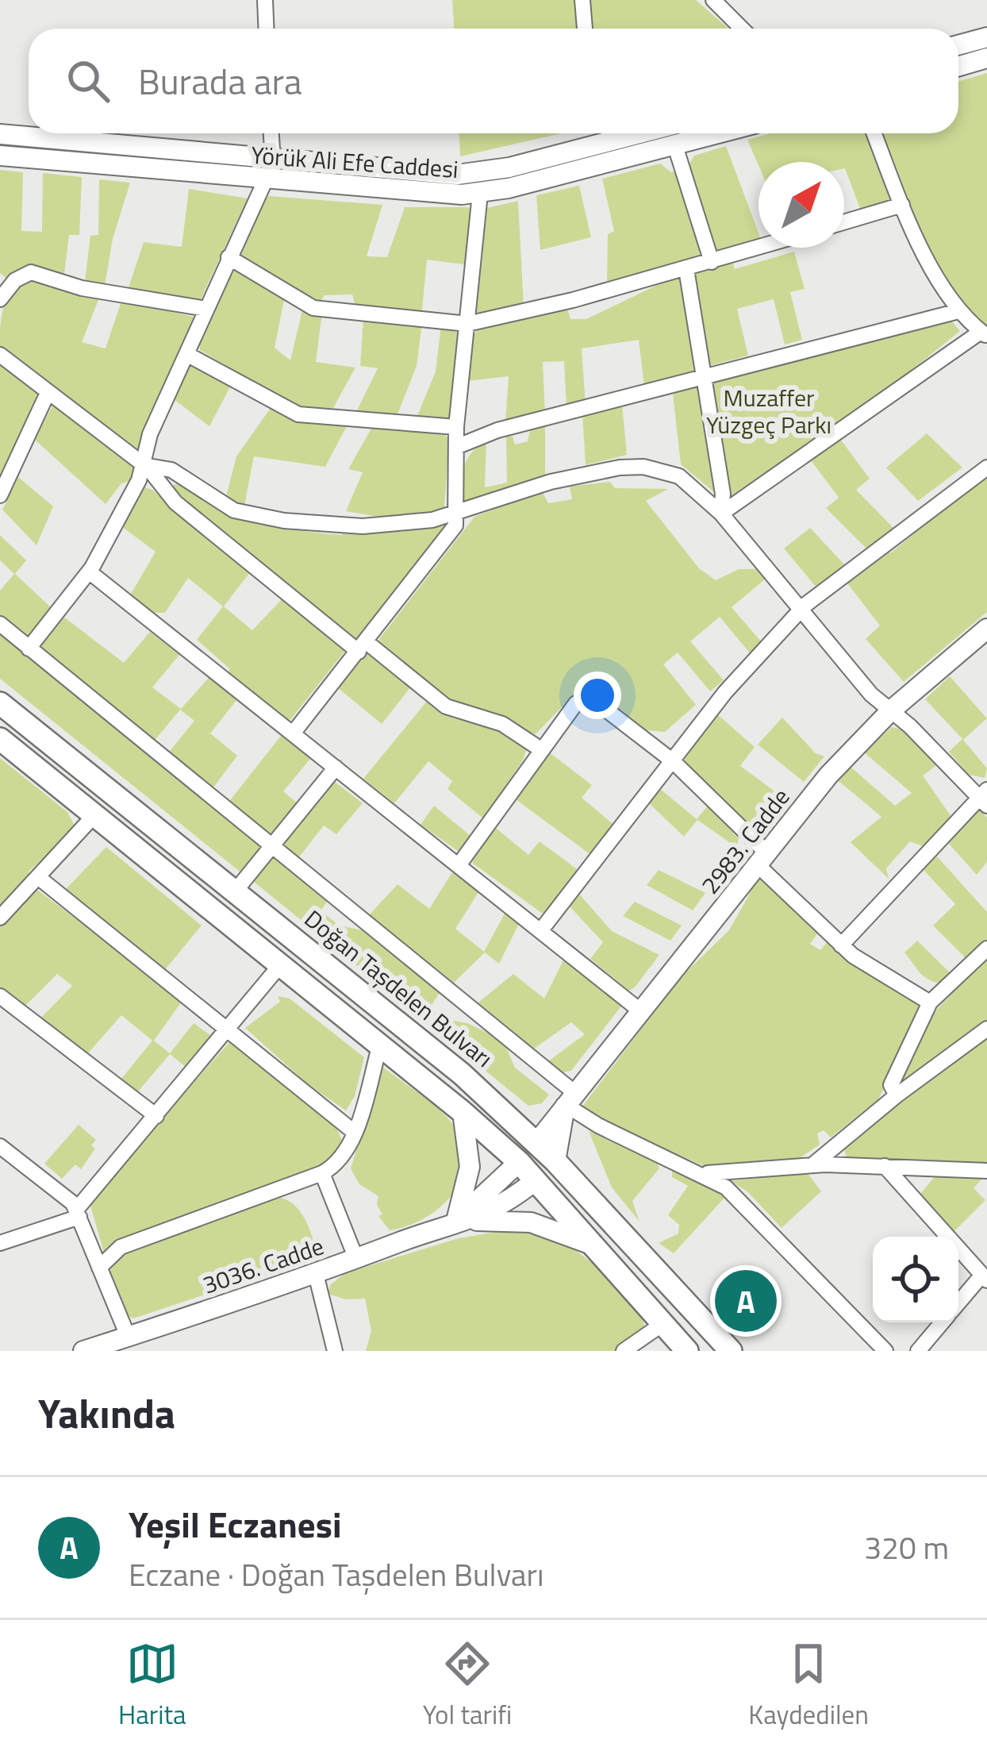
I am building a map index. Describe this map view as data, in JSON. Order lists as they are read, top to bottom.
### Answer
{
  "streets": {
    "main road": ["Doğan Taşdelen Bulvarı"],
    "street": ["Yörük Ali Efe Caddesi", "2983. Cadde", "3036. Cadde"]
  },
  "crossings": [
    ["2983. Cadde", "Doğan Taşdelen Bulvarı"]
  ],
  "parks": ["Muzaffer Yüzgeç Parkı"],
  "north": "top right",
  "page": {
    "search": "Burada ara",
    "pins": "A",
    "heading": "Yakında",
    "list": [
      {
        "mark": "A",
        "name": "Yeşil Eczanesi",
        "note": "Eczane · Doğan Taşdelen Bulvarı",
        "value": "320 m"
      }
    ],
    "nav": ["Harita", "Yol tarifi", "Kaydedilen"]
  }
}
